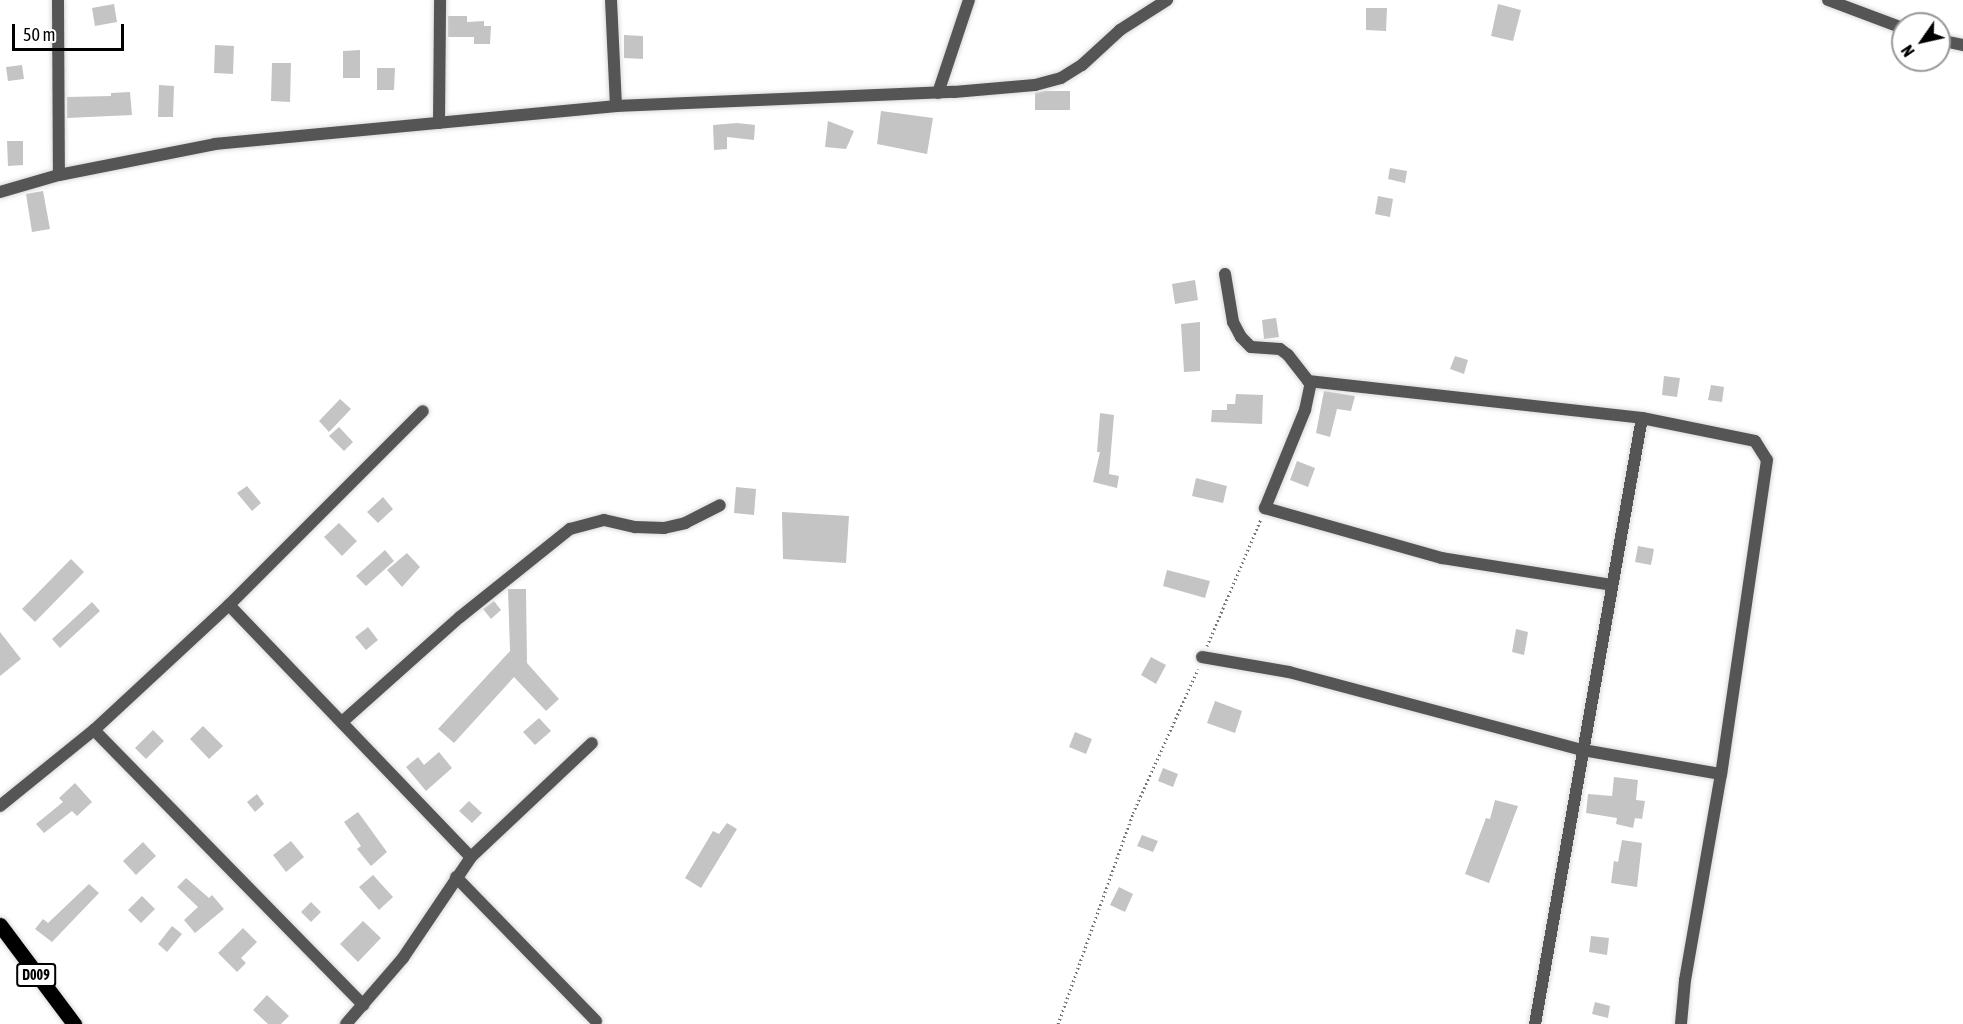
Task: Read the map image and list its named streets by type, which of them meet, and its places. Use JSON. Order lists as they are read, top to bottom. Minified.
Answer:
{"streets":{"main road":["D009"]},"scale_bar":"50 m","north":"bottom left"}
